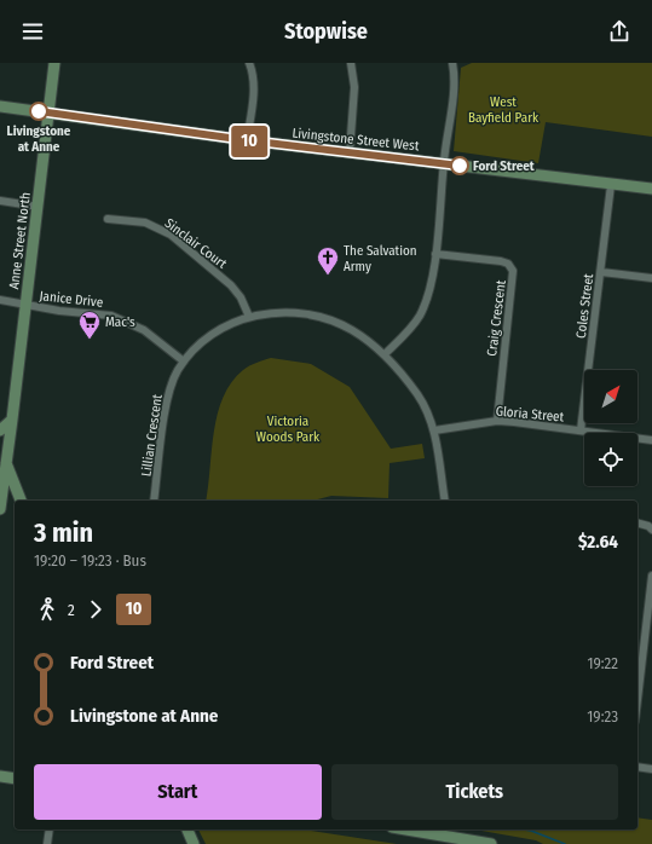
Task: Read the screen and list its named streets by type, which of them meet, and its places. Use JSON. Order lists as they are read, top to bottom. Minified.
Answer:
{"streets":{"street":["Livingstone Street West","Anne Street North","Sinclair Court","Janice Drive","Coles Street","Craig Crescent","Gloria Street","Lillian Crescent"]},"crossings":[["Livingstone Street West","Anne Street North"],["Livingstone Street West","Coles Street"],["Anne Street North","Janice Drive"],["Sinclair Court","Lillian Crescent"],["Janice Drive","Lillian Crescent"],["Coles Street","Gloria Street"],["Craig Crescent","Gloria Street"],["Gloria Street","Lillian Crescent"]],"parks":["West Bayfield Park","Victoria Woods Park"],"places":{"other":["Livingstone at Anne","Ford Street"],"church":["The Salvation Army"],"supermarket":["Mac's"]},"lines":["bus line 10"],"north":"top right","page":{"header":"Stopwise","on_map":"10","heading":["3 min","19:20 – 19:23 · Bus","$2.64"],"legs":["2","10"],"list":[{"name":"Ford Street","value":"19:22"},{"name":"Livingstone at Anne","value":"19:23"}],"buttons":["Start","Tickets"]}}
